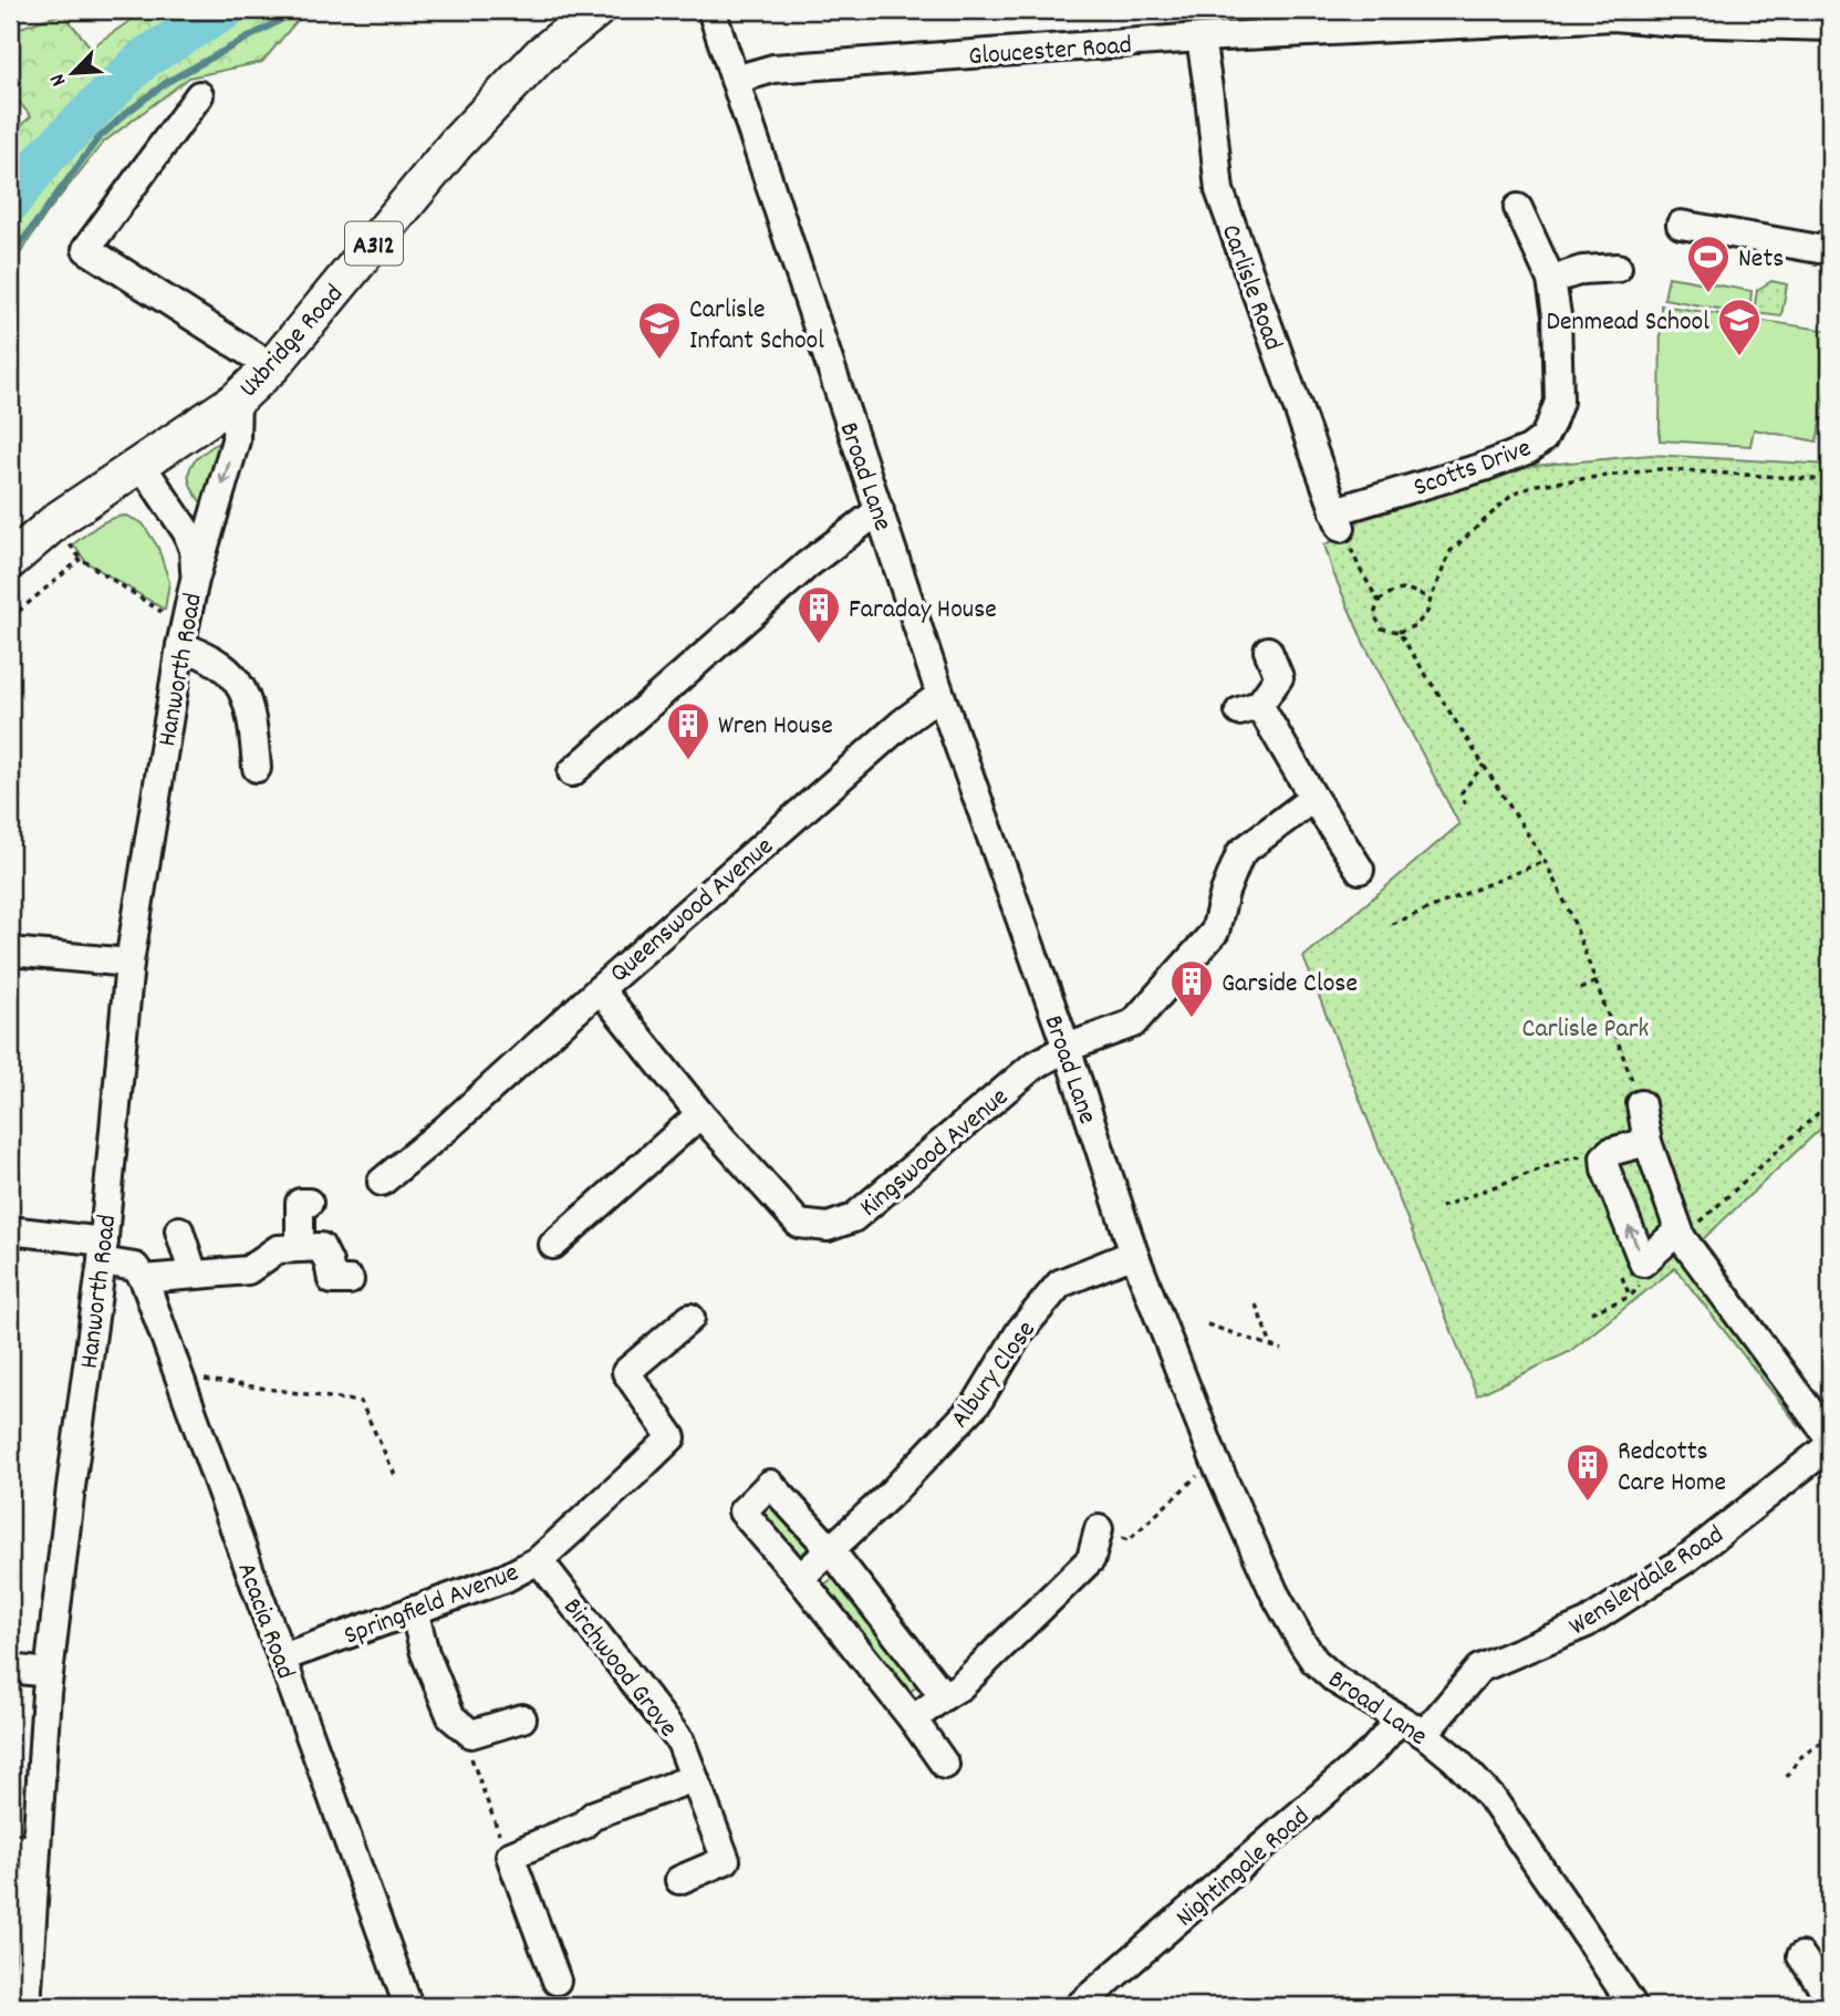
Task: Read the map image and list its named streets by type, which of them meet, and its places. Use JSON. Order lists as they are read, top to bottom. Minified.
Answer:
{"streets":{"main road":["A312","Uxbridge Road"],"street":["Gloucester Road","Carlisle Road","Scotts Drive","Broad Lane","Hanworth Road","Queenswood Avenue","Kingswood Avenue","Albury Close","Wensleydale Road","Springfield Avenue","Acacia Road","Birchwood Grove","Nightingale Road"]},"crossings":[["Gloucester Road","Carlisle Road"],["Gloucester Road","Broad Lane"],["Carlisle Road","Scotts Drive"],["Uxbridge Road","Hanworth Road"],["Broad Lane","Queenswood Avenue"],["Broad Lane","Kingswood Avenue"],["Broad Lane","Albury Close"],["Broad Lane","Wensleydale Road"],["Broad Lane","Nightingale Road"],["Queenswood Avenue","Kingswood Avenue"],["Springfield Avenue","Acacia Road"],["Springfield Avenue","Birchwood Grove"]],"parks":["Carlisle Park"],"places":{"sports":["Nets"],"school or university":["Denmead School","Carlisle Infant School"],"building":["Faraday House","Wren House","Garside Close","Redcotts Care Home"]},"north":"bottom left"}
